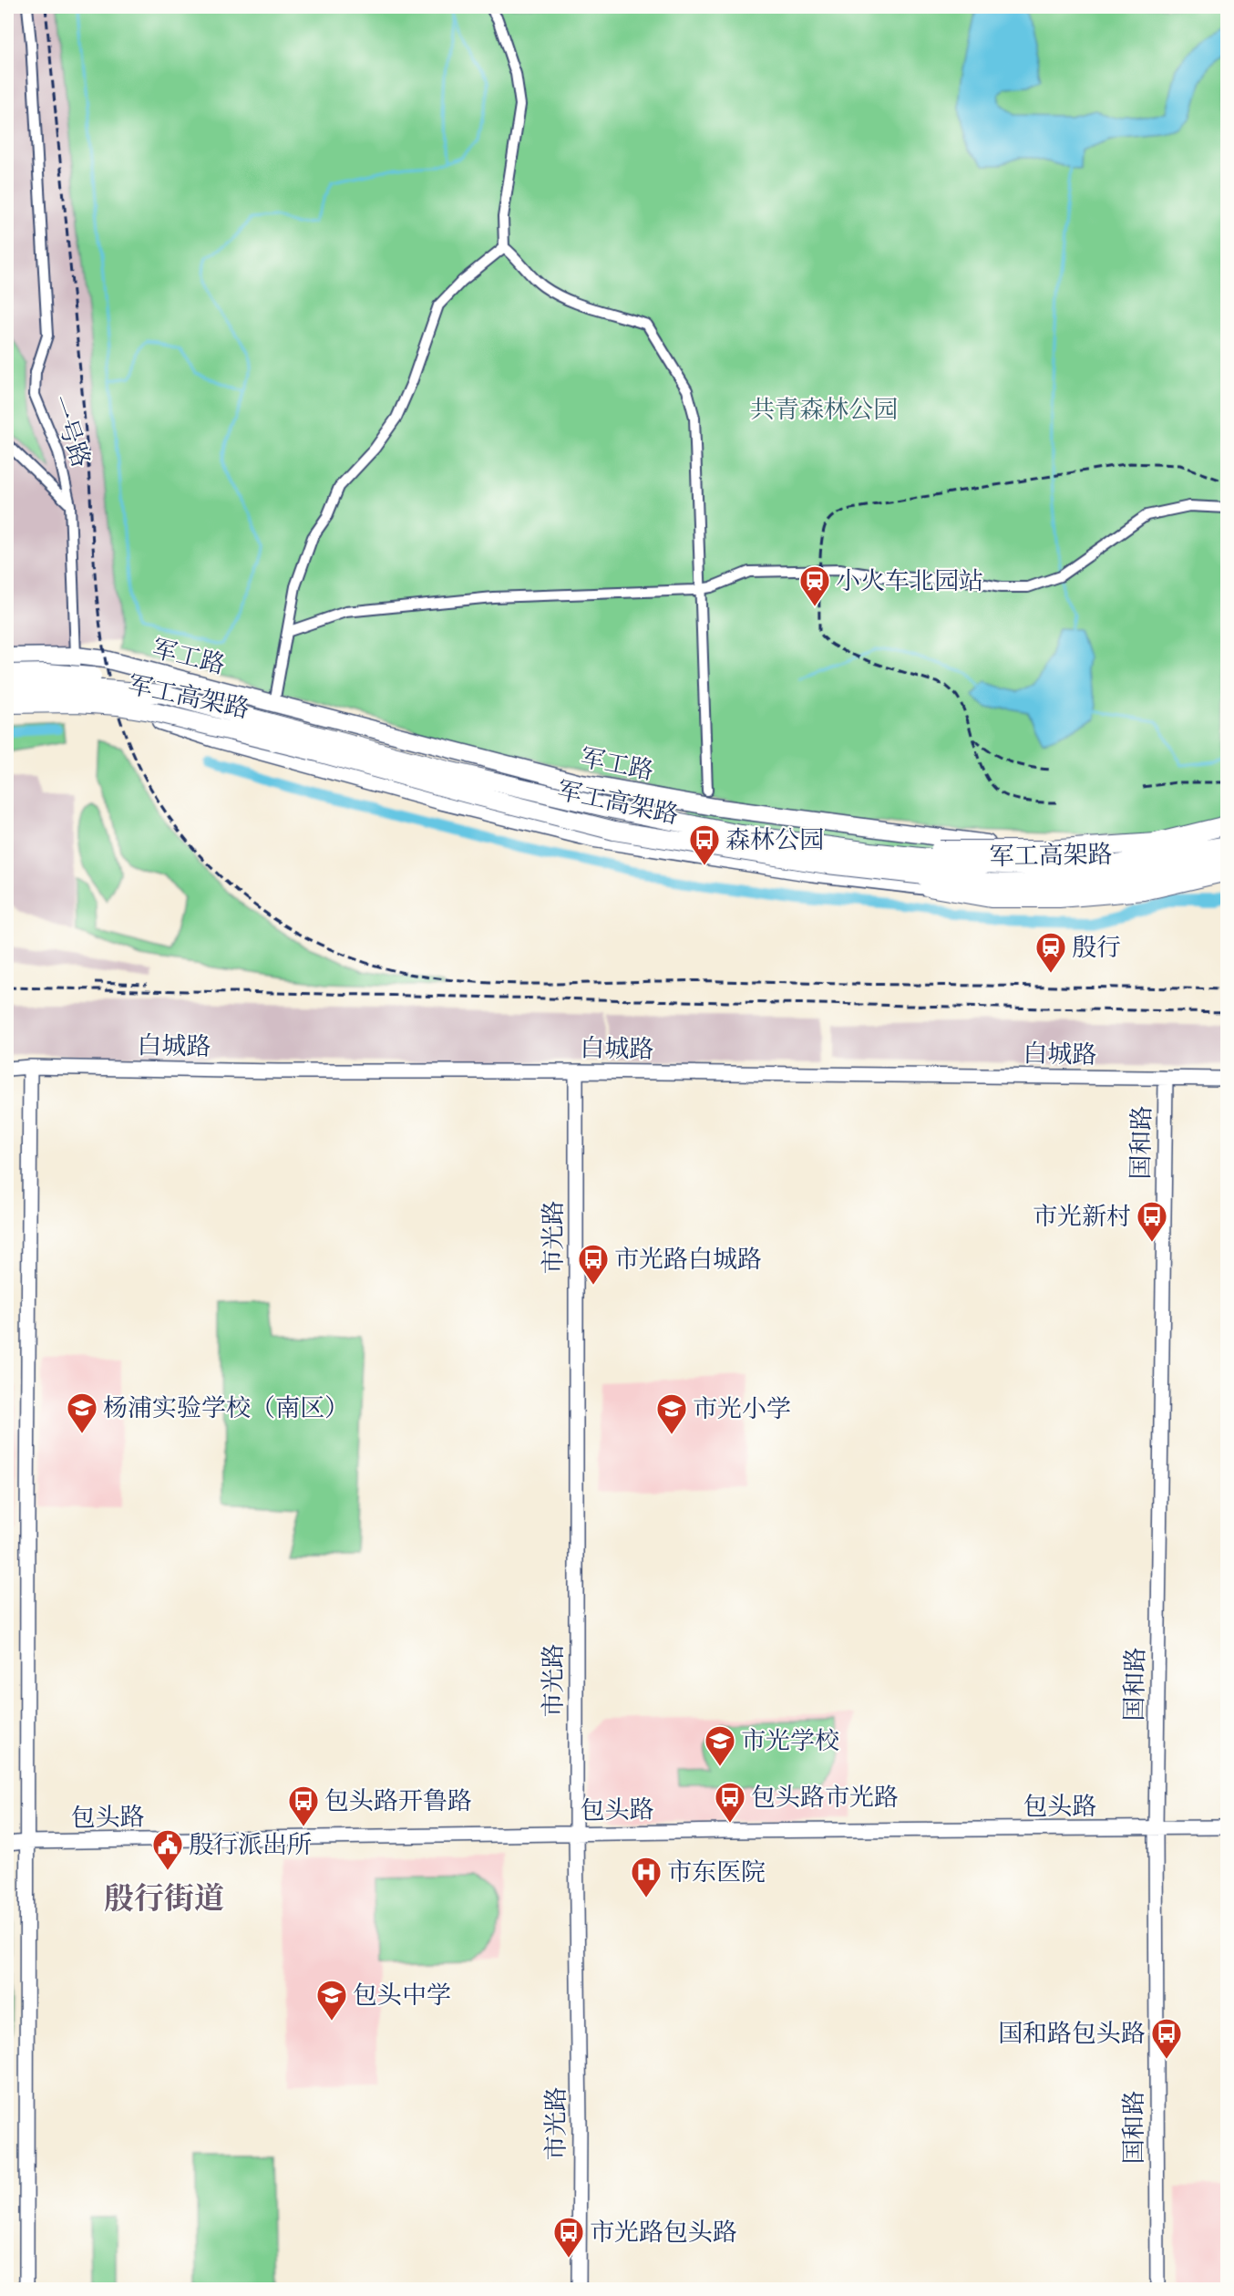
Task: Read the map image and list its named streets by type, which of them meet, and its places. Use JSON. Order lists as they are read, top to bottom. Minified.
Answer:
{"streets":{"highway":["军工高架路"],"main road":["军工路"],"street":["一号路","白城路","国和路","市光路","包头路"]},"crossings":[["一号路","军工路"],["白城路","国和路"],["白城路","市光路"],["国和路","包头路"],["市光路","包头路"]],"districts":["殷行街道"],"parks":["共青森林公园"],"places":{"station":["小火车北园站","殷行"],"bus stop":["森林公园","市光新村","市光路白城路","包头路市光路","包头路开鲁路","国和路包头路","市光路包头路"],"school or university":["杨浦实验学校（南区）","市光小学","市光学校","包头中学"],"public building":["殷行派出所"],"hospital":["市东医院"]}}
